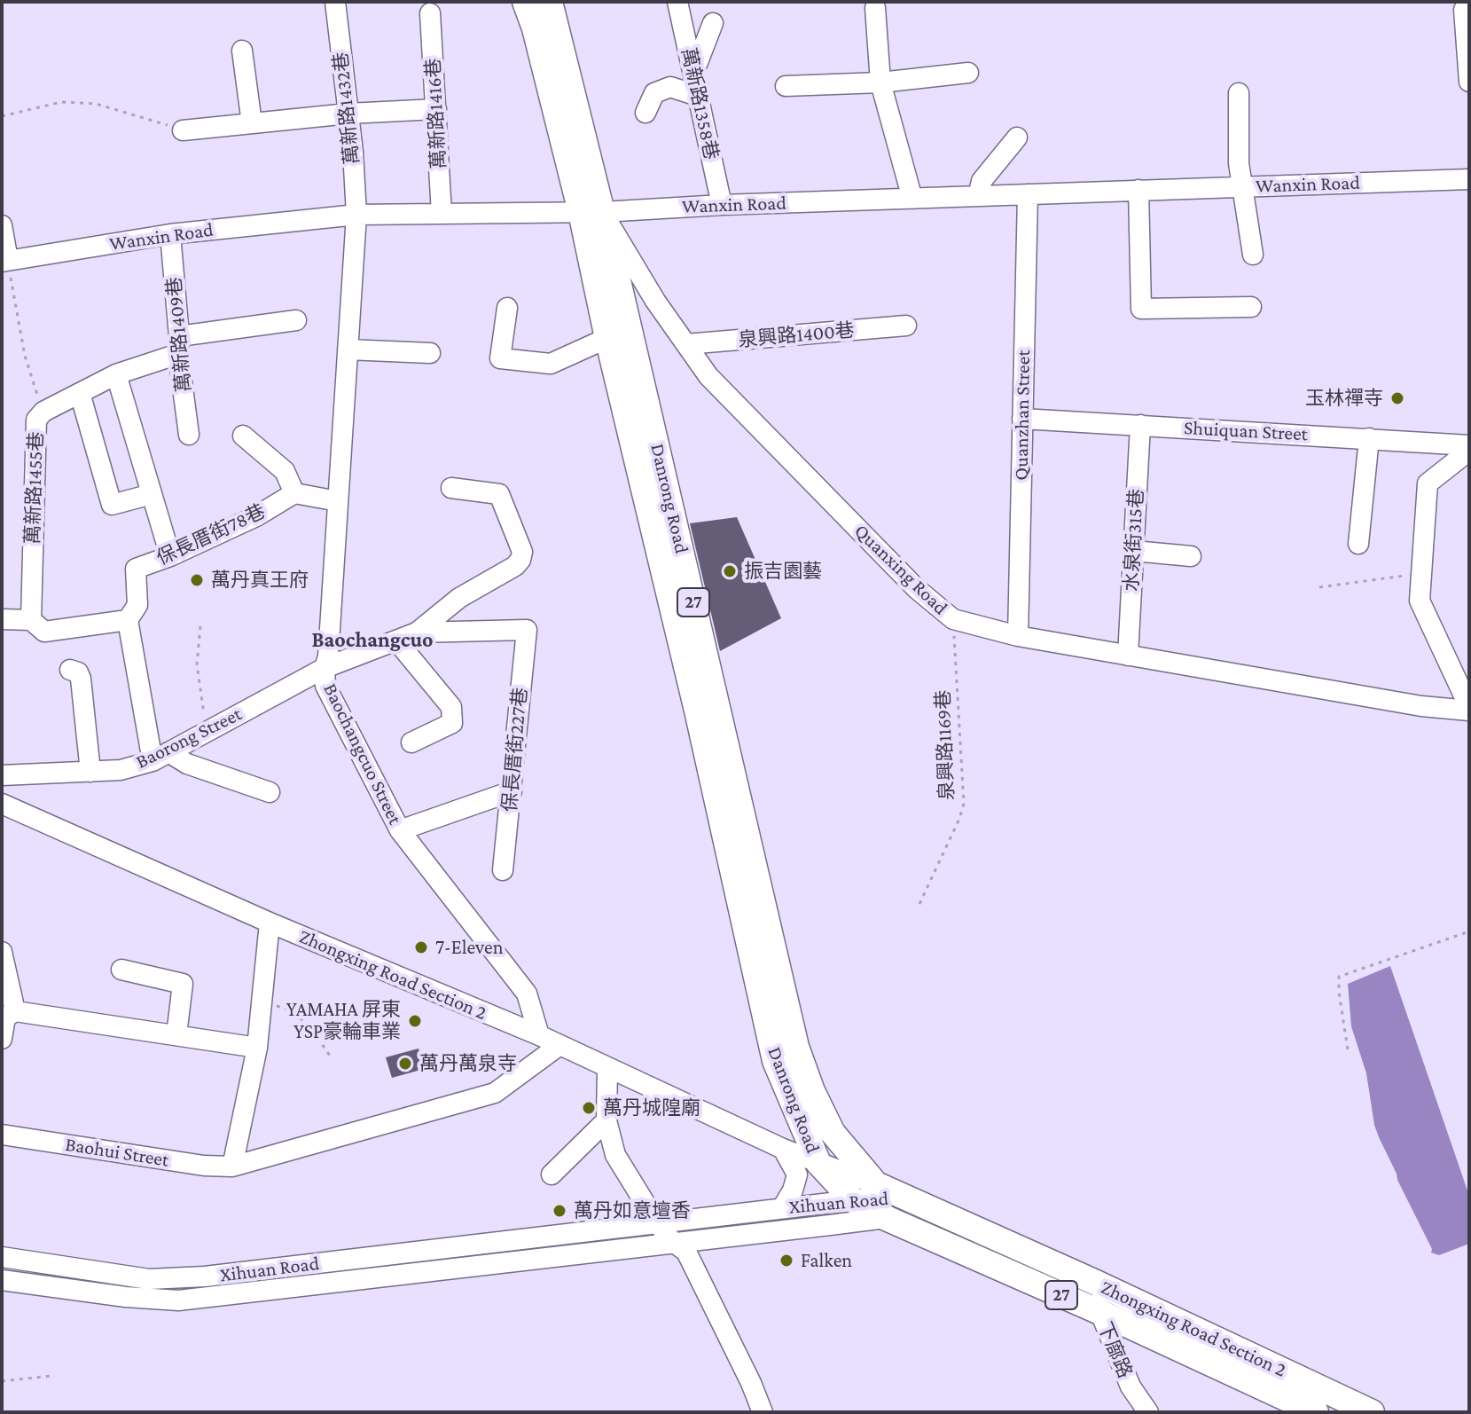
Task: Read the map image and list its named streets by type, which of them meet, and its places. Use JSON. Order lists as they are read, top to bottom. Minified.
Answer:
{"streets":{"main road":["Danrong Road","27","Zhongxing Road Section 2"],"street":["萬新路1358巷","萬新路1432巷","萬新路1416巷","Wanxin Road","萬新路1409巷","泉興路1400巷","Quanzhan Street","Shuiquan Street","萬新路1455巷","保長厝街78巷","水泉街315巷","Quanxing Road","Baorong Street","保長厝街227巷","Baochangcuo Street","Baohui Street","Xihuan Road","下廍路"],"path":["泉興路1169巷"]},"crossings":[["萬新路1358巷","Wanxin Road"],["萬新路1432巷","Wanxin Road"],["萬新路1432巷","Baochangcuo Street"],["萬新路1416巷","Wanxin Road"],["Wanxin Road","萬新路1409巷"],["Wanxin Road","Quanzhan Street"],["Wanxin Road","萬新路1455巷"],["Wanxin Road","Danrong Road"],["Wanxin Road","Quanxing Road"],["Wanxin Road","Baochangcuo Street"],["泉興路1400巷","Quanxing Road"],["Quanzhan Street","Shuiquan Street"],["Quanzhan Street","Quanxing Road"],["Shuiquan Street","水泉街315巷"],["Danrong Road","Quanxing Road"],["Danrong Road","Zhongxing Road Section 2"],["Danrong Road","Xihuan Road"],["水泉街315巷","Quanxing Road"],["Quanxing Road","泉興路1169巷"],["Baorong Street","保長厝街227巷"],["Baorong Street","Baochangcuo Street"],["Baochangcuo Street","Zhongxing Road Section 2"],["Zhongxing Road Section 2","Baohui Street"],["Zhongxing Road Section 2","Xihuan Road"],["Zhongxing Road Section 2","下廍路"]],"districts":["Baochangcuo"],"places":["玉林禪寺","振吉園藝","萬丹真王府","7-Eleven","YAMAHA 屏東 YSP豪輪車業","萬丹萬泉寺","萬丹城隍廟","萬丹如意壇香","Falken"]}
